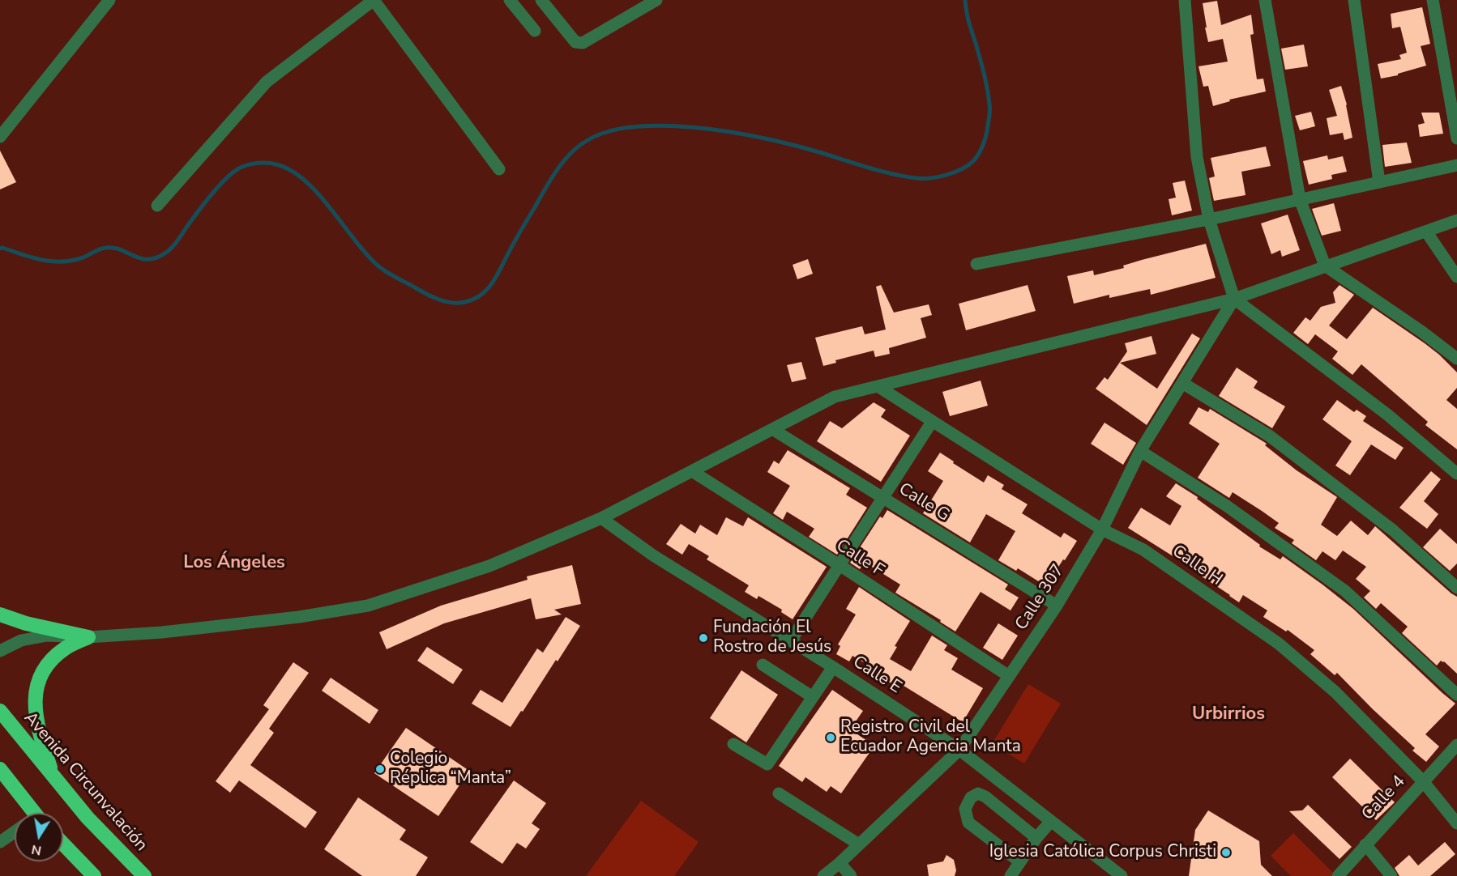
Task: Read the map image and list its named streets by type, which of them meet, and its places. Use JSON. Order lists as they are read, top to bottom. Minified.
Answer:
{"streets":{"highway":["Avenida Circunvalación"],"street":["Calle G","Calle F","Calle H","Calle 307","Calle E","Calle 4"]},"crossings":[["Calle G","Calle 307"],["Calle F","Calle 307"],["Calle H","Calle 307"],["Calle H","Calle 4"],["Calle 307","Calle E"]],"districts":["Los Ángeles","Urbirrios"],"places":["Fundación El Rostro de Jesús","Registro Civil del Ecuador Agencia Manta","Colegio Réplica “Manta”","Iglesia Católica Corpus Christi"],"north":"bottom"}
